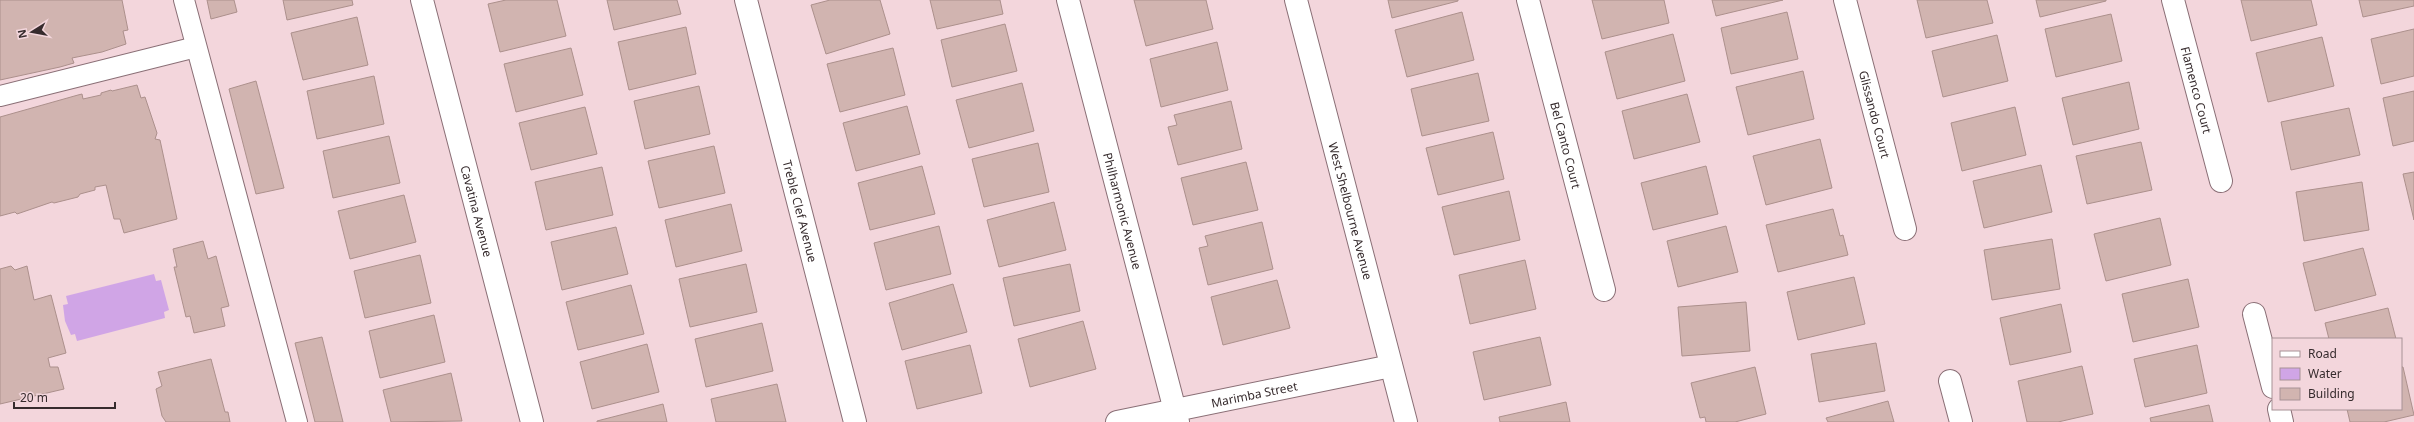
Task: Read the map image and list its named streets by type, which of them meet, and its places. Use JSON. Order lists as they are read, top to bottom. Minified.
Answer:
{"streets":{"street":["Flamenco Court","Glissando Court","Bel Canto Court","Cavatina Avenue","Treble Clef Avenue","Philharmonic Avenue","West Shelbourne Avenue","Marimba Street"]},"crossings":[["Philharmonic Avenue","Marimba Street"],["West Shelbourne Avenue","Marimba Street"]],"legend":["Road","Water","Building"],"scale_bar":"20 m","north":"left"}
